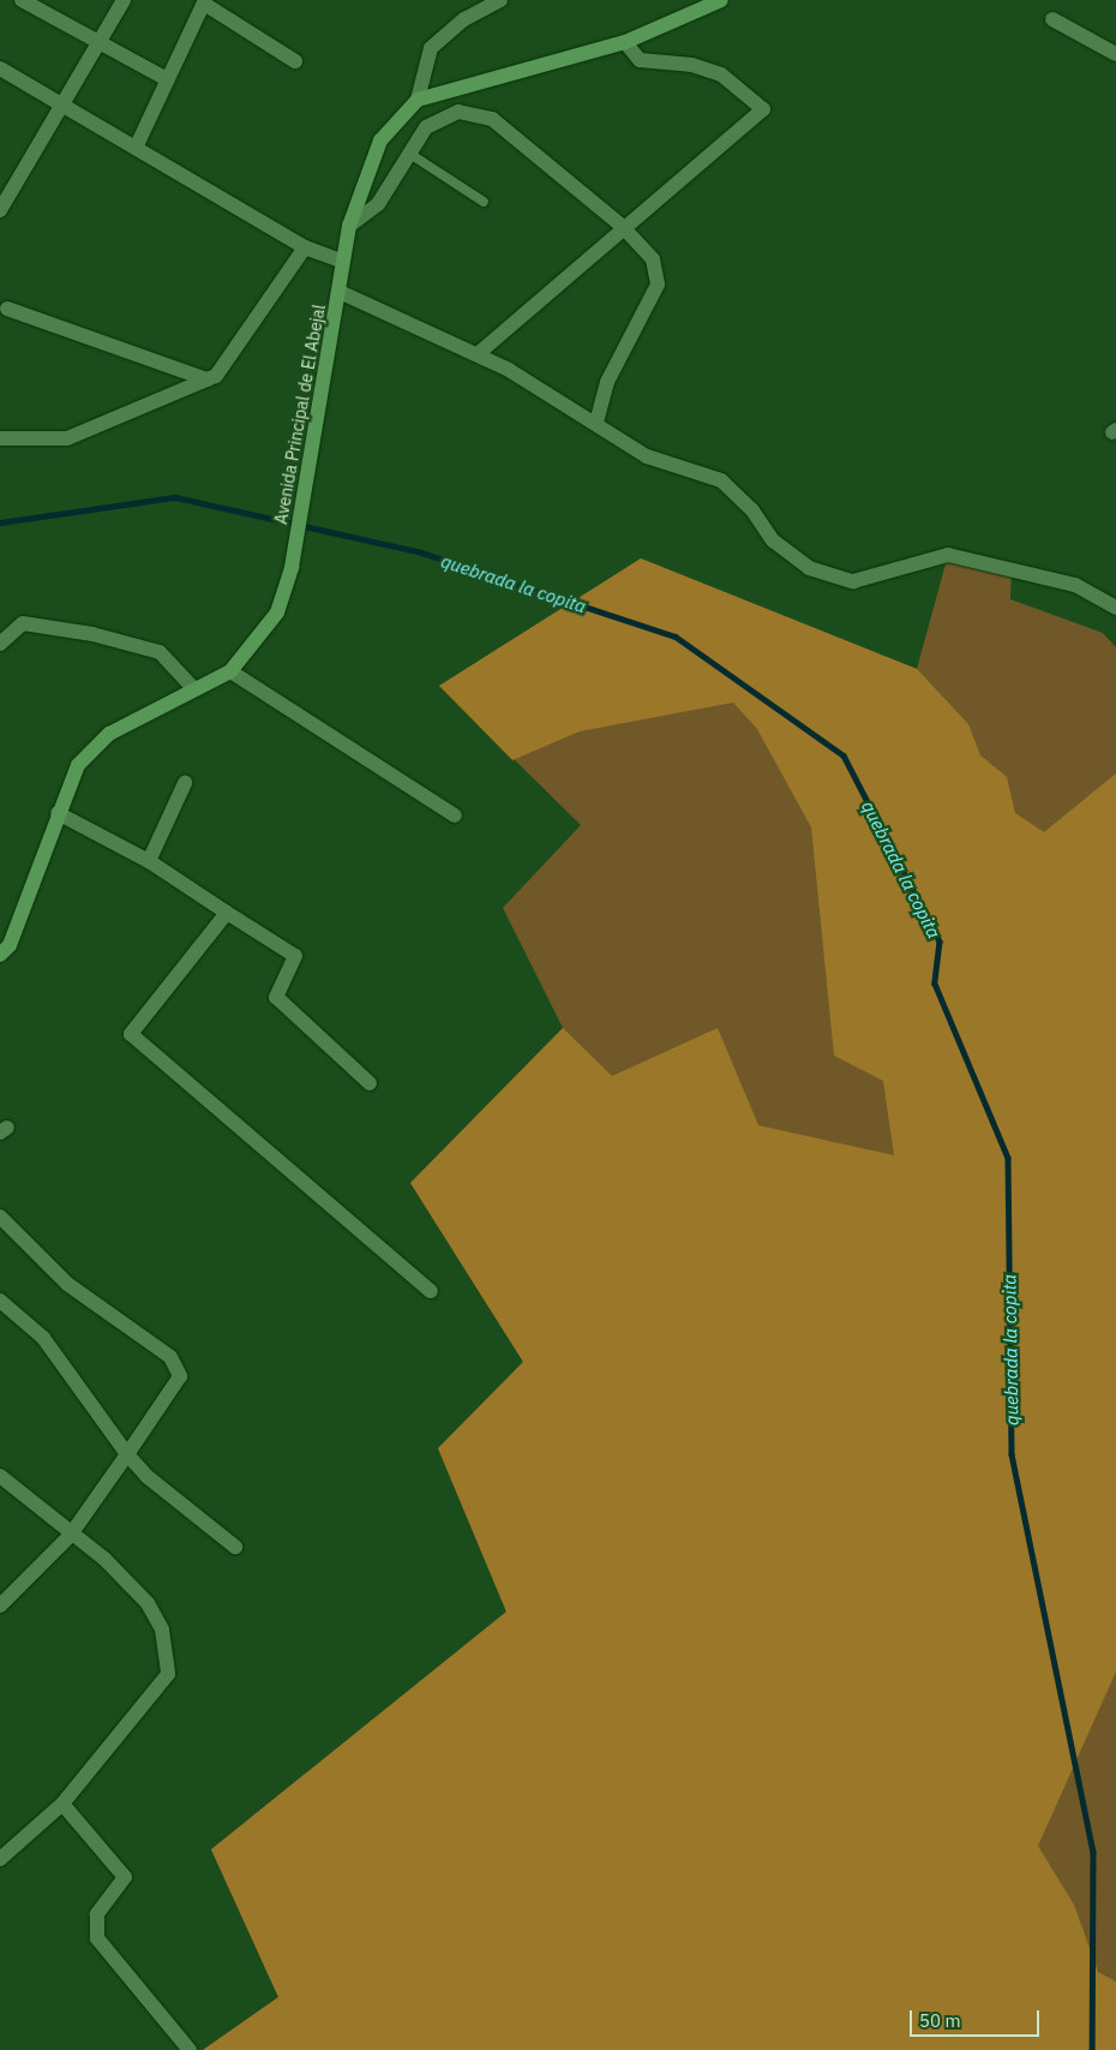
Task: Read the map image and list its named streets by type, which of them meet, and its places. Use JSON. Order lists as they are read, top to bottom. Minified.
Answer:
{"streets":{"main road":["Avenida Principal de El Abejal"]},"water":["quebrada la copita"],"scale_bar":"50 m"}
